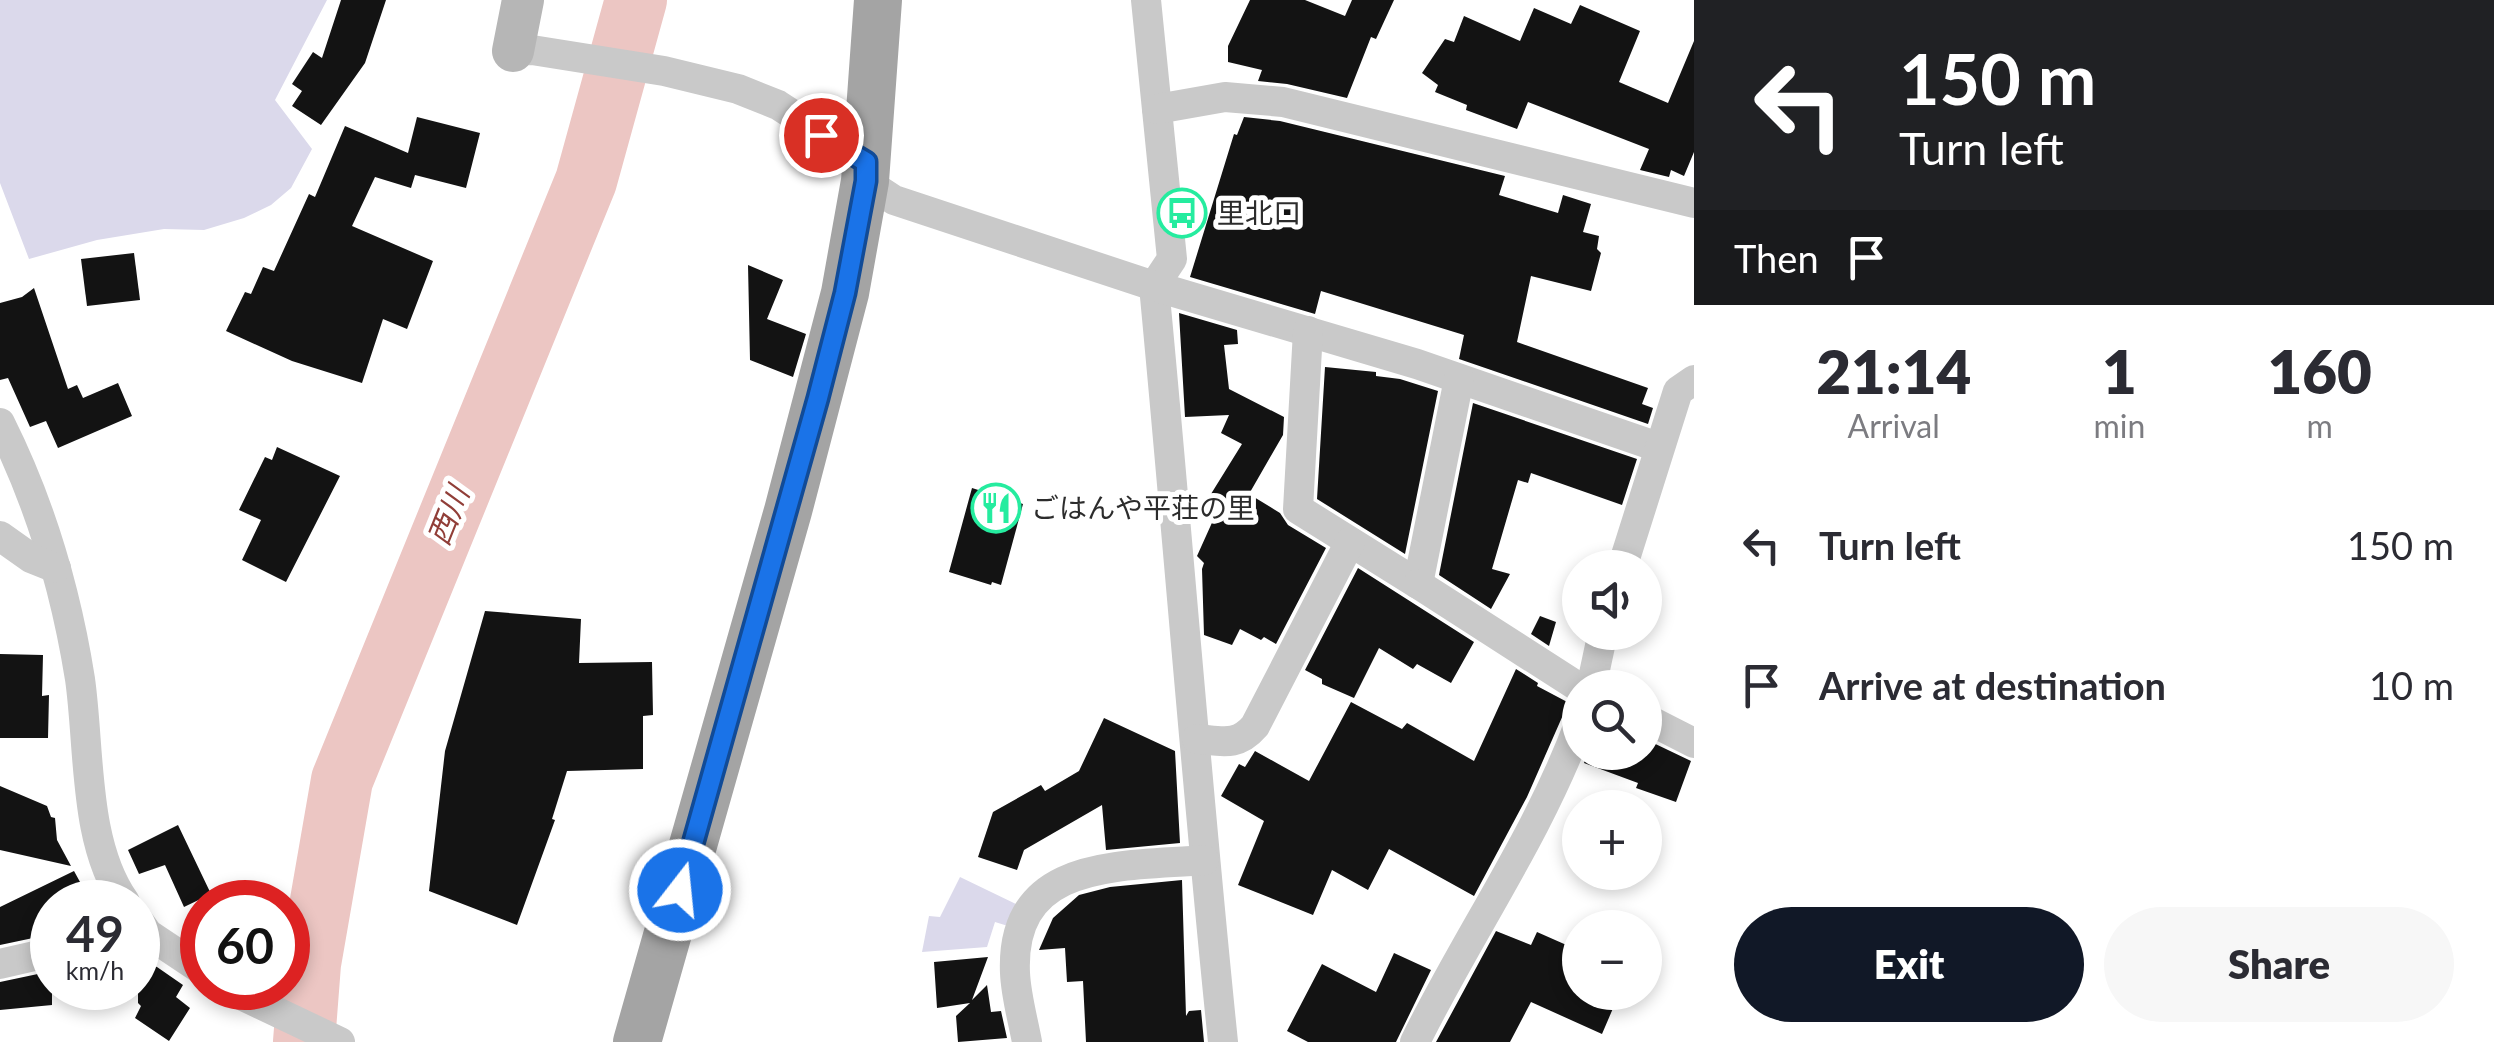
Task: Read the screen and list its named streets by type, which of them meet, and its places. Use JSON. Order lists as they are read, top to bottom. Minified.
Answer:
{"water":["西川"],"places":{"bus stop":["里北口"],"restaurant":["ごはんや平荘の里"]},"page":{"turn":["150 m","Turn left"],"then":"Then","eta":["21:14","Arrival","1","min","160","m"],"list":[{"name":"Turn left","value":"150 m"},{"name":"Arrive at destination","value":"10 m"}],"map_buttons":["+","−"],"speed":"49 km/h","limit":"60","buttons":["Exit","Share"]}}
